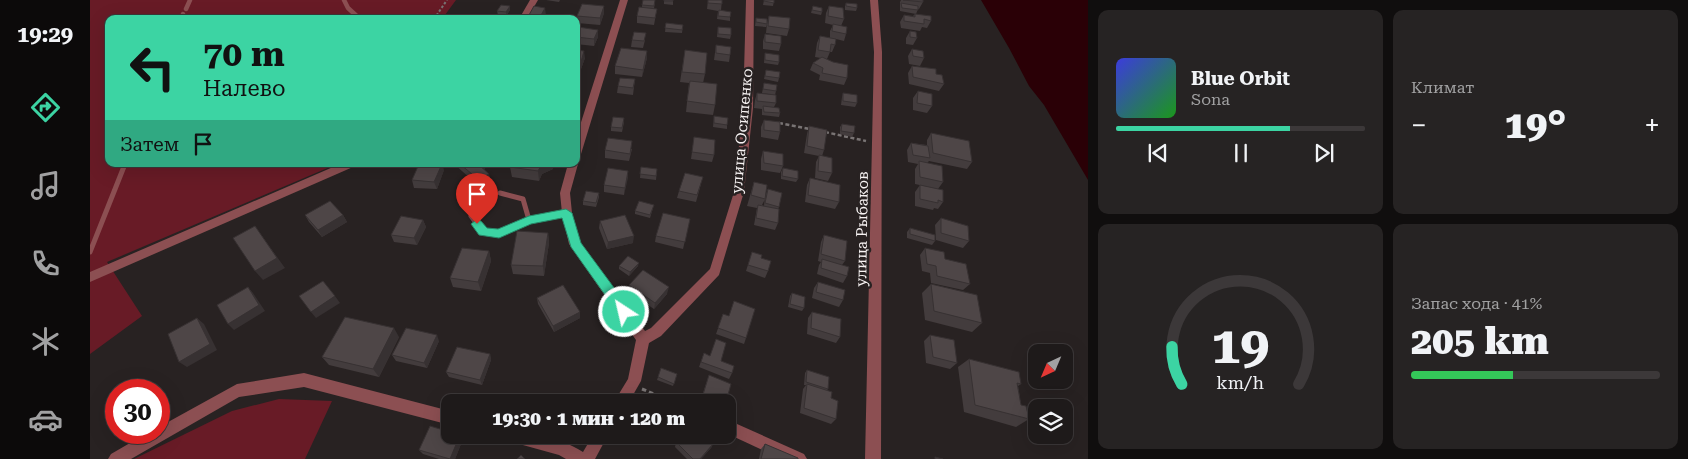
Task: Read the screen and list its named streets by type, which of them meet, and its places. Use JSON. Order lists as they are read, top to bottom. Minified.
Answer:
{"streets":{"street":["улица Осипенко","улица Рыбаков"]},"north":"bottom left","page":{"tabs":"19:29","tile":["Климат",["Запас хода · 41%","205 km"]],"turn":["70 m","Налево"],"song":["Blue Orbit","Sona"],"heat":["−","19°","+"],"then":"Затем","limit":"30","trip":"19:30 · 1 мин · 120 m","gauge":["19","km/h"]}}
